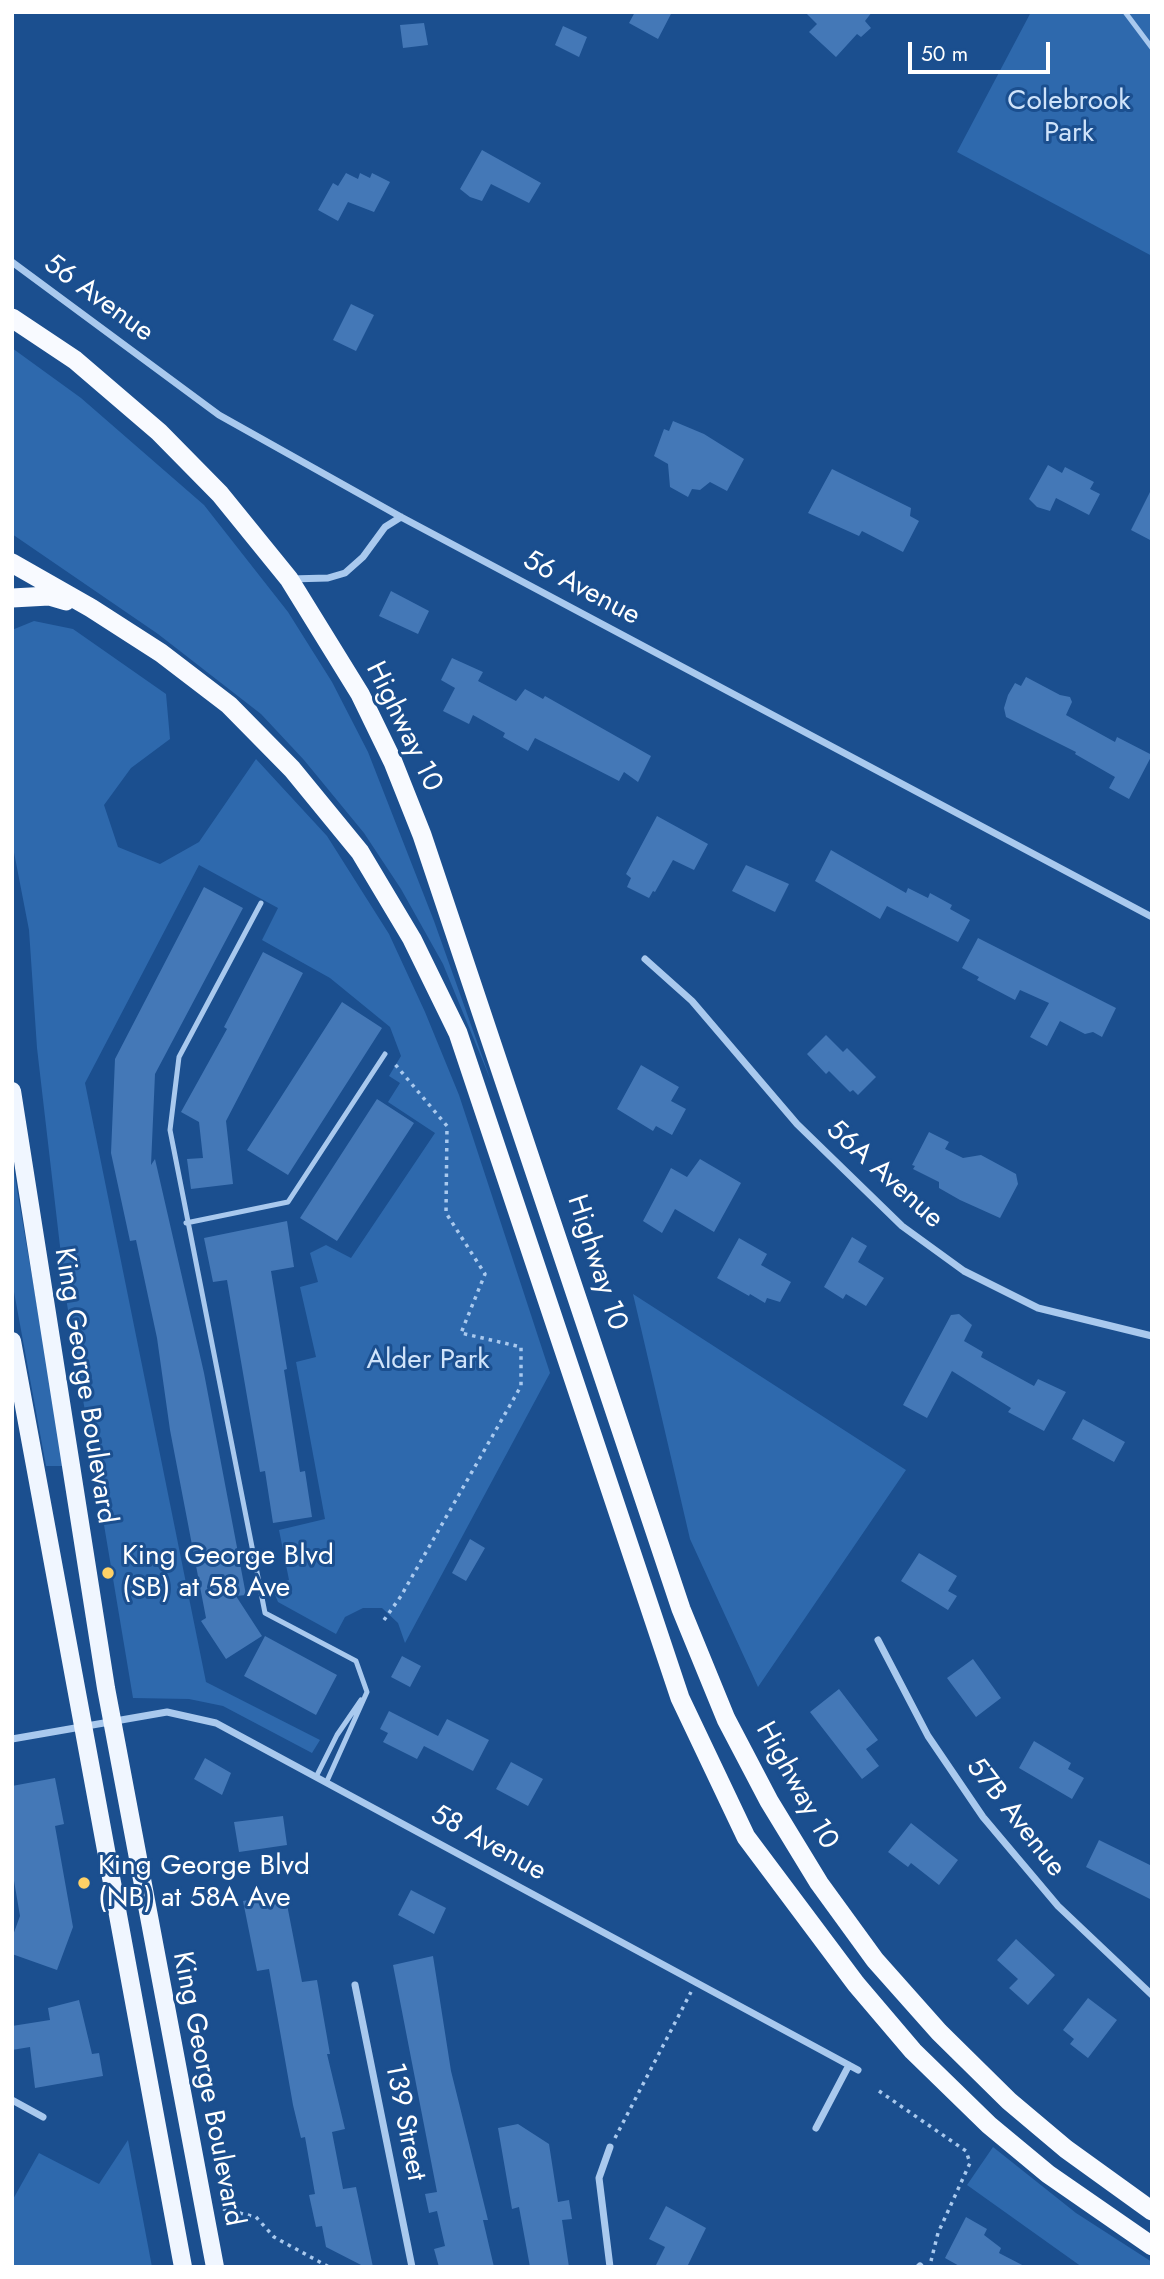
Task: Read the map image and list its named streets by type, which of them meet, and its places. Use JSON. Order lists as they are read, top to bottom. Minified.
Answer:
{"streets":{"highway":["Highway 10"],"main road":["King George Boulevard"],"street":["56 Avenue","56A Avenue","57B Avenue","58 Avenue","139 Street"]},"crossings":[["King George Boulevard","58 Avenue"]],"parks":["Colebrook Park","Alder Park"],"places":["King George Blvd (SB) at 58 Ave","King George Blvd (NB) at 58A Ave"],"scale_bar":"50 m"}
